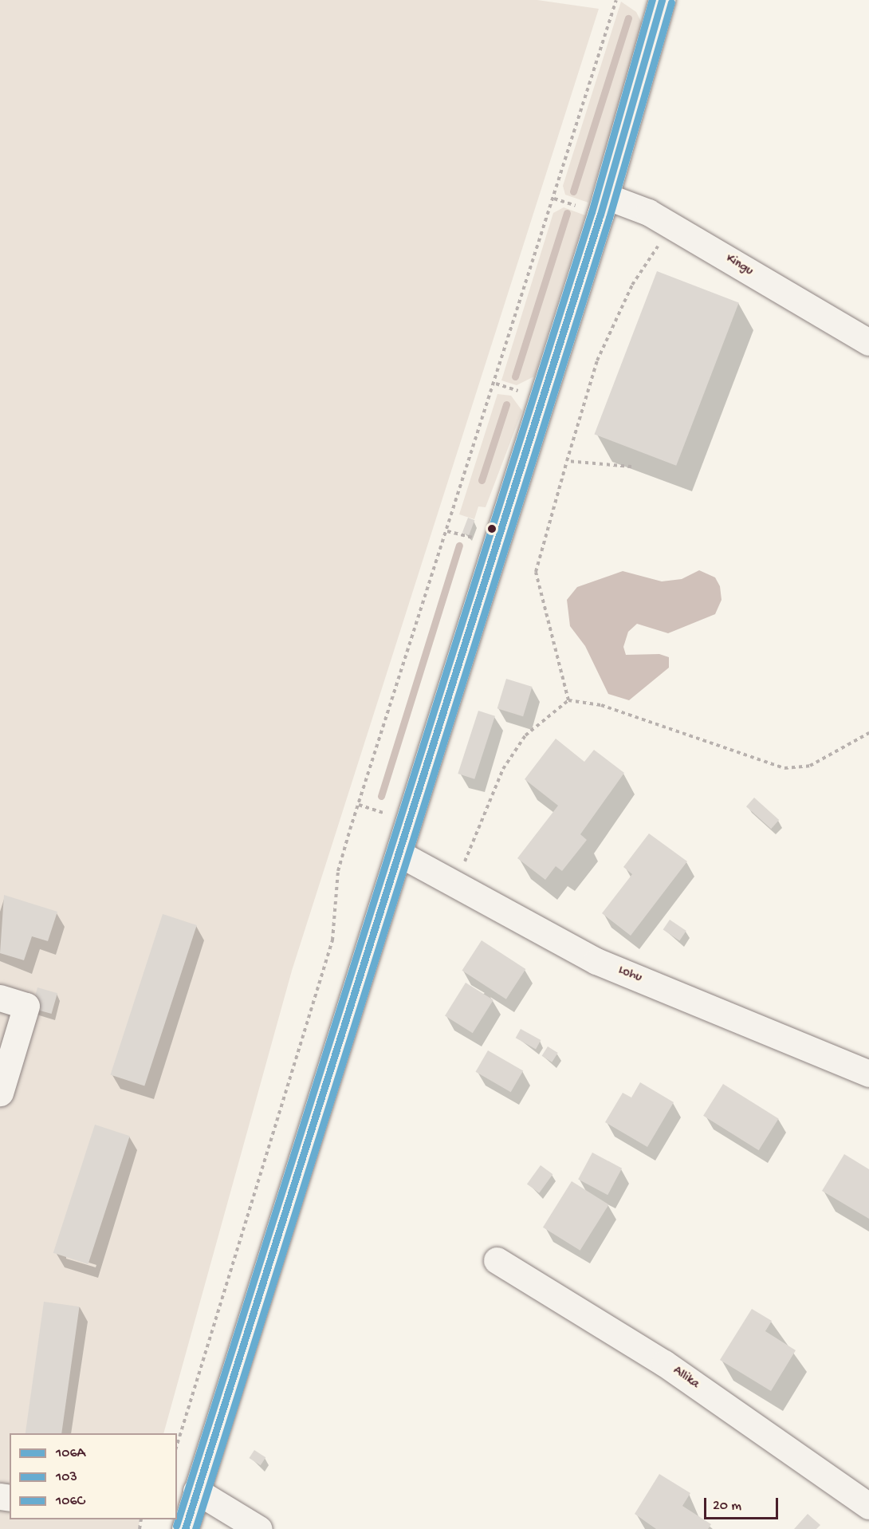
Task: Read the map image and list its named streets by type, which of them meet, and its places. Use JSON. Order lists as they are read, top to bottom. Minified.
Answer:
{"streets":{"street":["Kingu","Lohu","Allika"]},"lines":["transit line 106A","transit line 106C","transit line 103"],"legend":["106A","103","106C"],"scale_bar":"20 m"}
